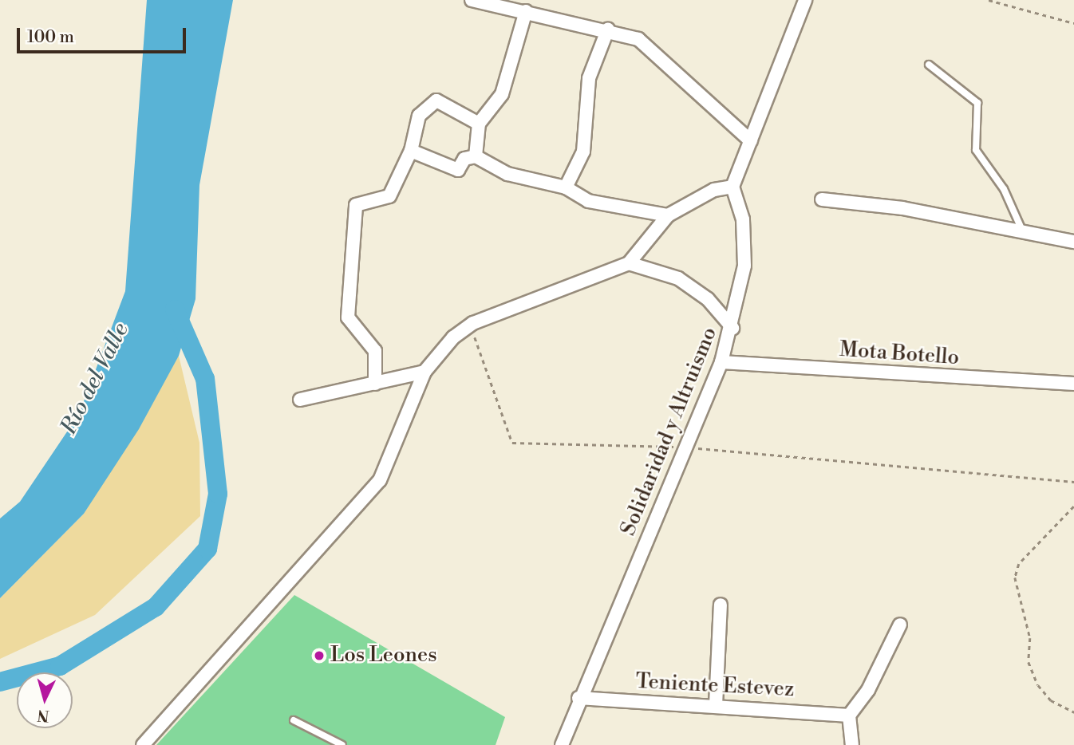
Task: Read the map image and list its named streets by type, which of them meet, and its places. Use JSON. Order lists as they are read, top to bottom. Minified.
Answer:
{"streets":{"street":["Mota Botello","Solidaridad y Altruismo","Teniente Estevez"]},"crossings":[["Mota Botello","Solidaridad y Altruismo"],["Solidaridad y Altruismo","Teniente Estevez"]],"water":["Río del Valle"],"places":["Los Leones"],"scale_bar":"100 m","north":"bottom"}
